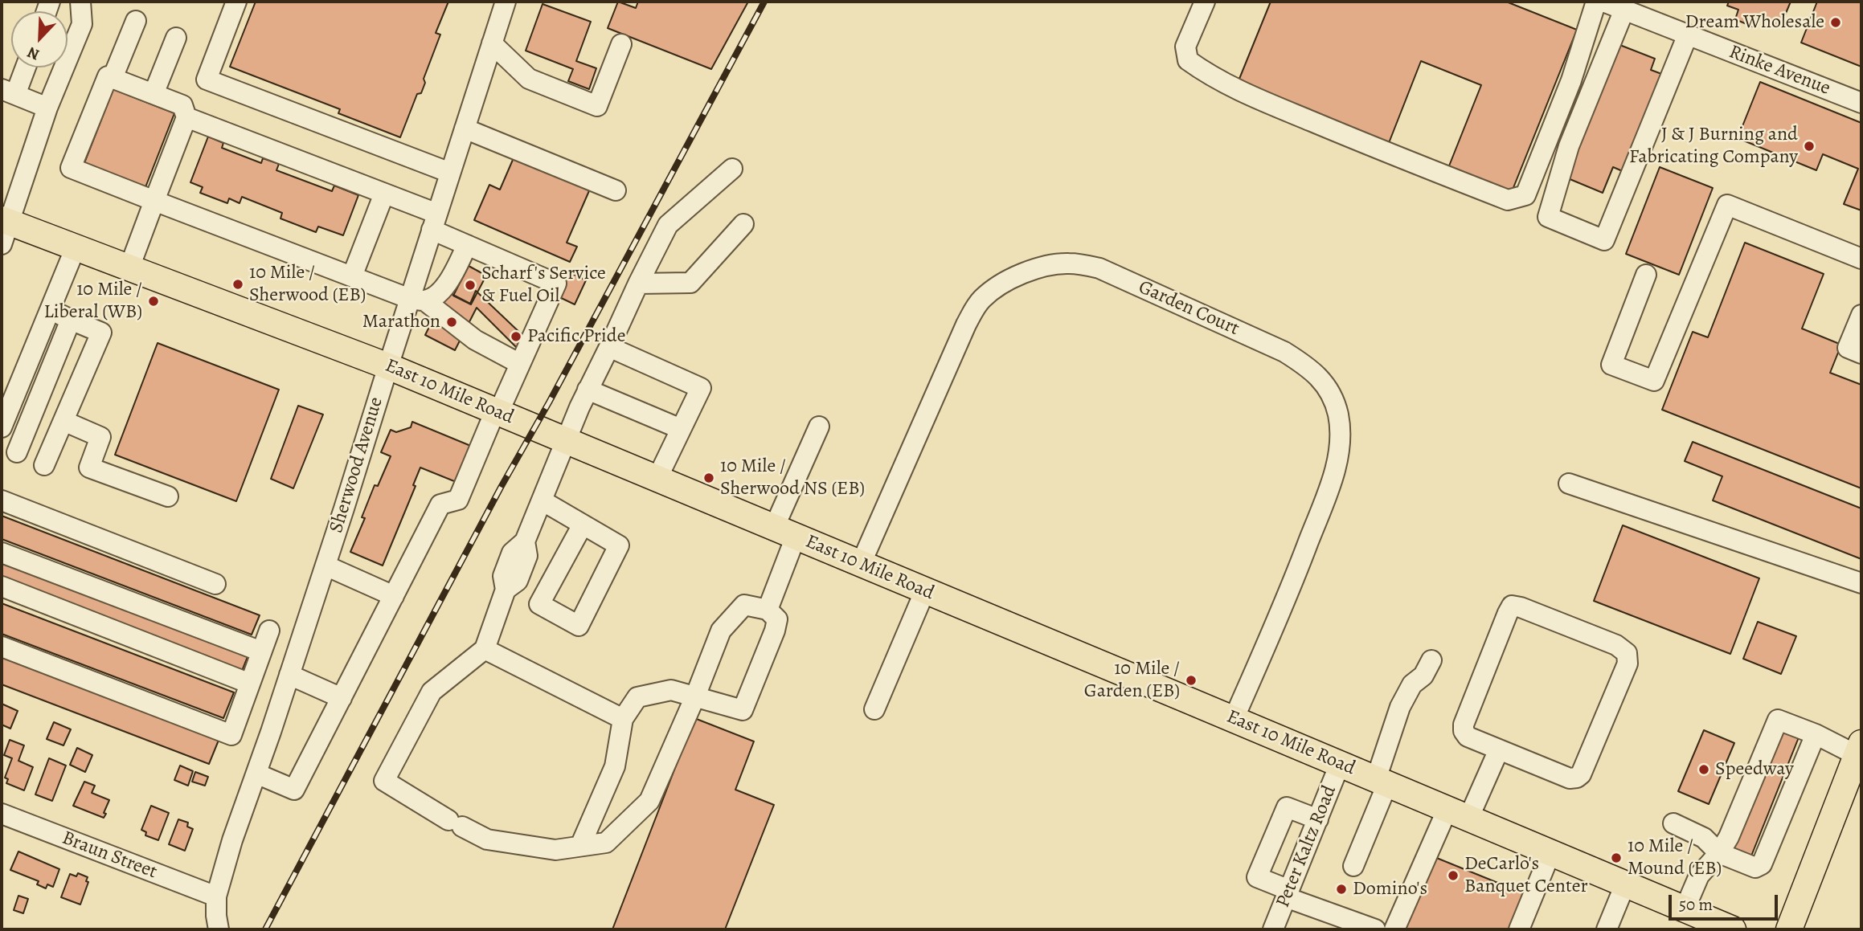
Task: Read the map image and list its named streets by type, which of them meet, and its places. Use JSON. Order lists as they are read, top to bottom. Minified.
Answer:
{"streets":{"main road":["East 10 Mile Road"],"street":["Rinke Avenue","Garden Court","Sherwood Avenue","Peter Kaltz Road","Braun Street"]},"crossings":[["Garden Court","East 10 Mile Road"],["East 10 Mile Road","Sherwood Avenue"],["East 10 Mile Road","Peter Kaltz Road"],["Sherwood Avenue","Braun Street"]],"places":["Dream Wholesale","J & J Burning and Fabricating Company","10 Mile / Sherwood (EB)","Scharf's Service & Fuel Oil","10 Mile / Liberal (WB)","Marathon","Pacific Pride","10 Mile / Sherwood NS (EB)","10 Mile / Garden (EB)","Speedway","10 Mile / Mound (EB)","DeCarlo's Banquet Center","Domino's"],"scale_bar":"50 m","north":"bottom left"}
